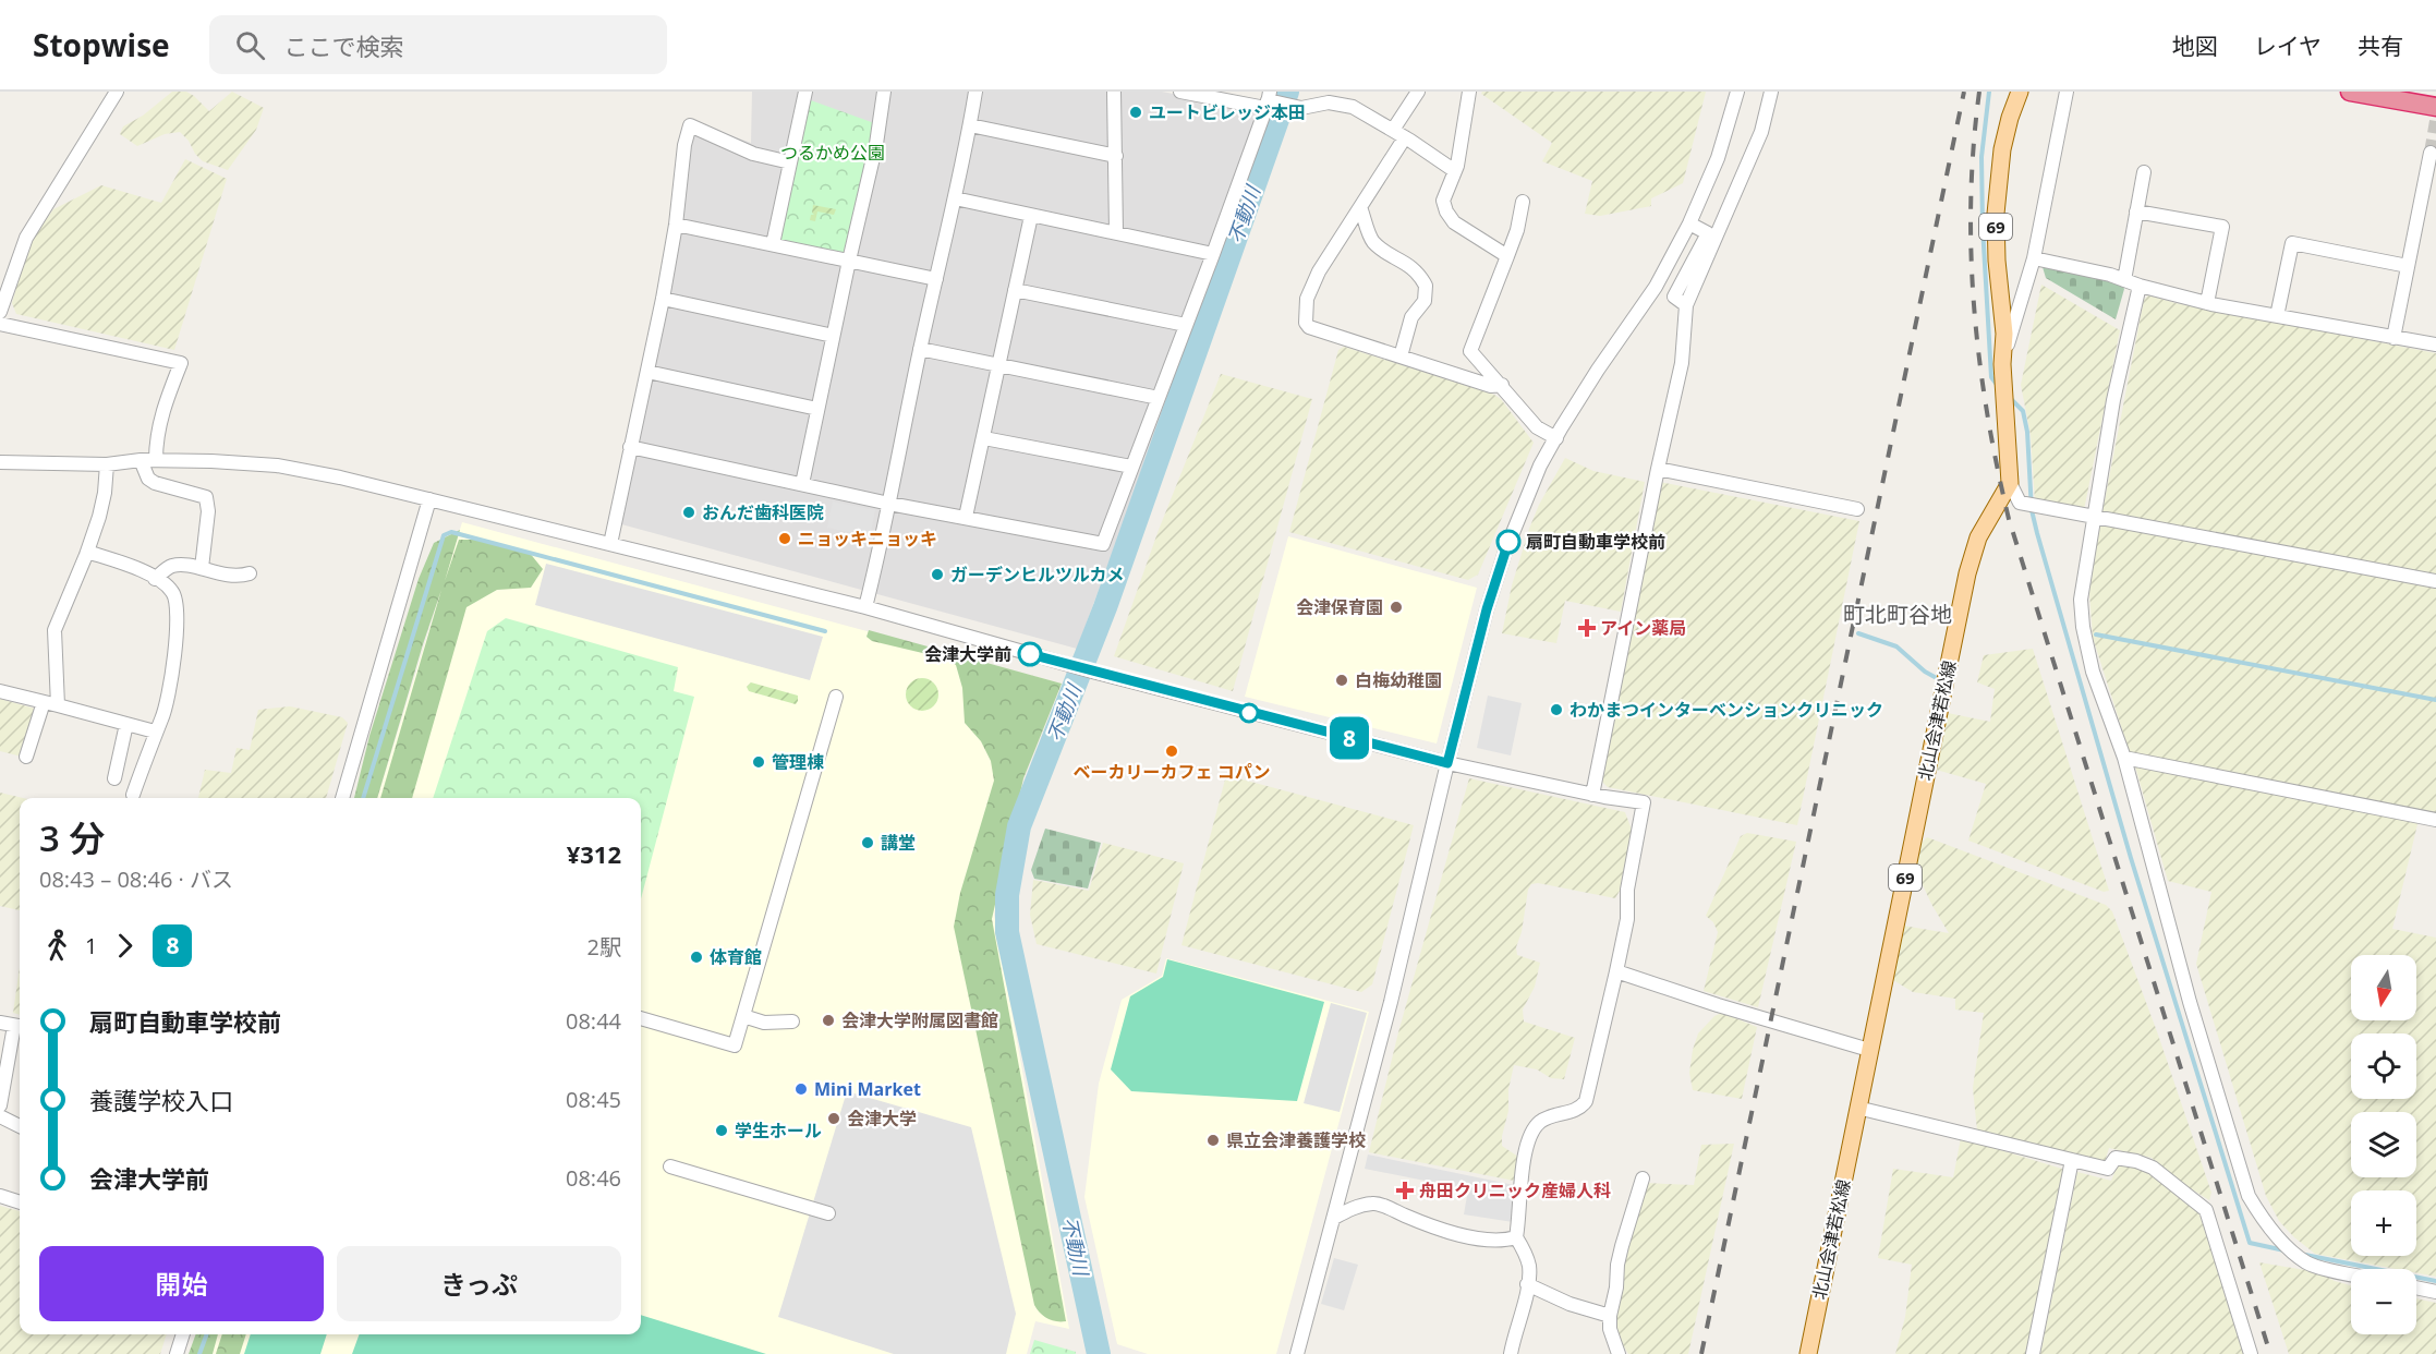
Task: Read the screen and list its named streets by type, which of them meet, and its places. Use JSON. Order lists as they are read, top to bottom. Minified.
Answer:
{"streets":{"main road":["69","北山会津若松線"]},"crossings":[["69","北山会津若松線"]],"districts":["町北町谷地"],"water":["不動川"],"parks":["つるかめ公園"],"places":{"other":["ユートビレッジ本田","おんだ歯科医院","ニョッキニョッキ","扇町自動車学校前","ガーデンヒルツルカメ","会津保育園","会津大学前","白梅幼稚園","わかまつインターベンションクリニック","ベーカリーカフェ コパン","管理棟","講堂","体育館","会津大学附属図書館","Mini Market","会津大学","学生ホール","県立会津養護学校"],"health":["アイン薬局","舟田クリニック産婦人科"]},"lines":["bus line 8"],"north":"bottom","page":{"header":"Stopwise","search":"ここで検索","nav":["地図","レイヤ","共有"],"on_map":"8","heading":["3 分","08:43 – 08:46 · バス","¥312"],"legs":["1","8","2駅"],"map_buttons":["+","−"],"list":[{"name":"扇町自動車学校前","value":"08:44"},{"name":"養護学校入口","value":"08:45"},{"name":"会津大学前","value":"08:46"}],"buttons":["開始","きっぷ"]}}
